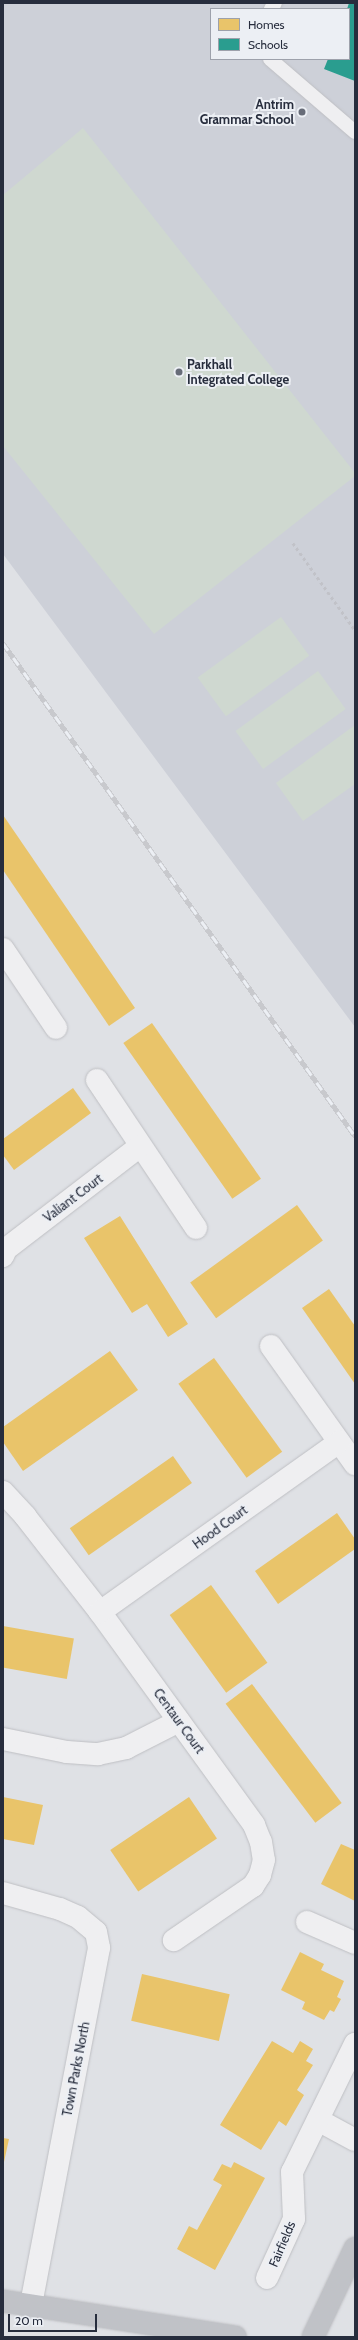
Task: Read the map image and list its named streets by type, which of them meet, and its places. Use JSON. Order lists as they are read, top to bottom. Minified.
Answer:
{"streets":{"street":["Valiant Court","Hood Court","Centaur Court","Town Parks North","Fairfields"]},"crossings":[["Hood Court","Centaur Court"]],"places":["Antrim Grammar School","Parkhall Integrated College"],"legend":["Homes","Schools"],"scale_bar":"20 m"}
